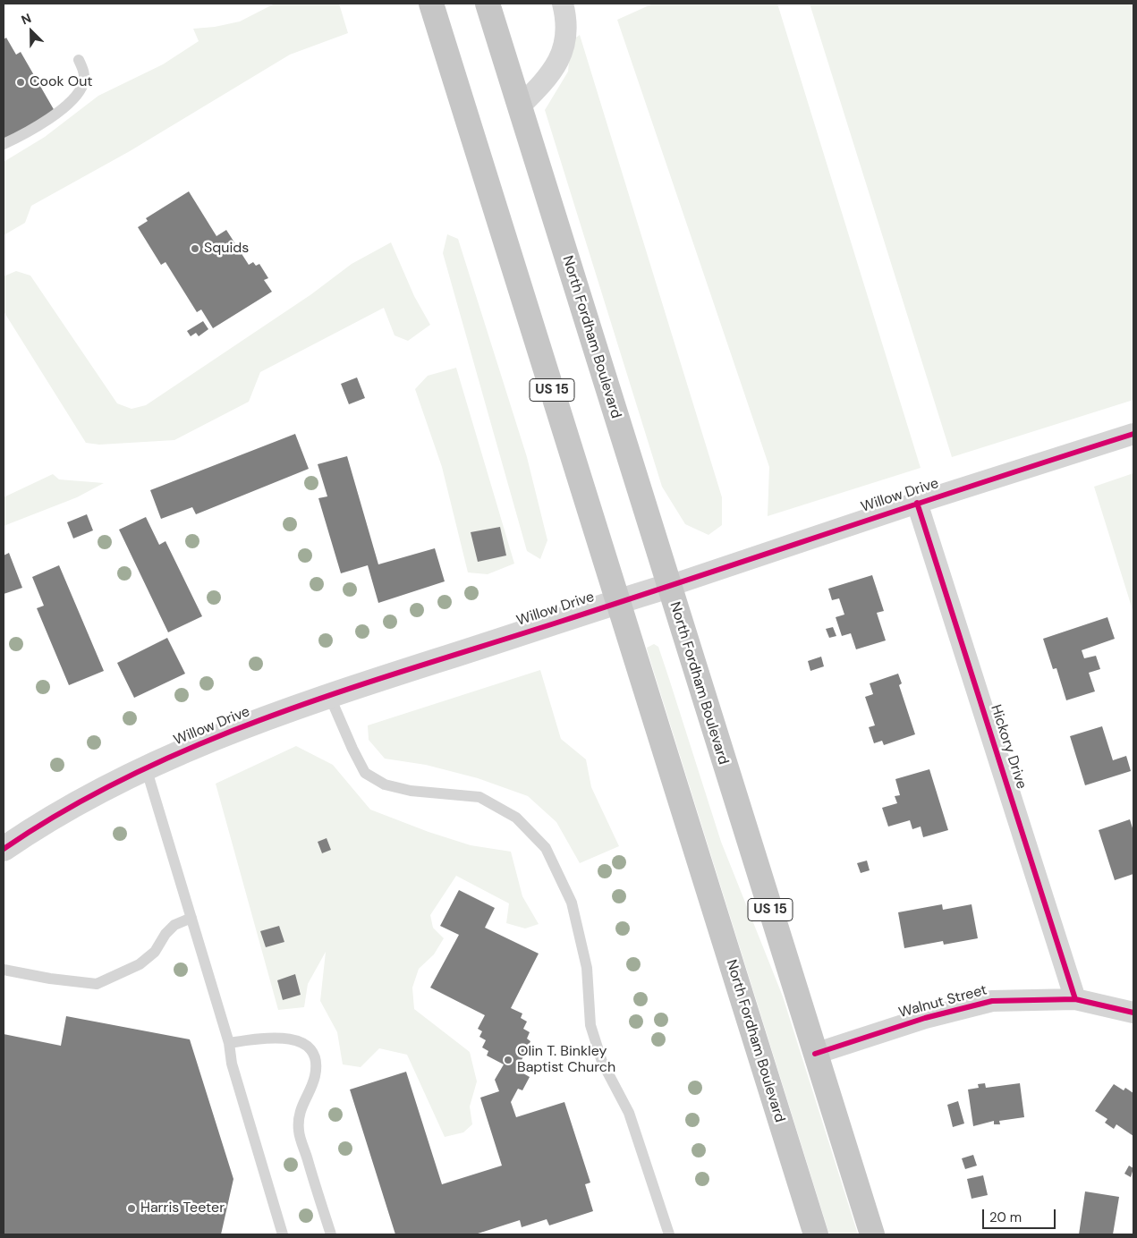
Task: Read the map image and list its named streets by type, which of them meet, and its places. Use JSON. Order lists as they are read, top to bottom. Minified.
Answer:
{"streets":{"highway":["North Fordham Boulevard","US 15"],"street":["Willow Drive","Hickory Drive","Walnut Street"]},"crossings":[["North Fordham Boulevard","Willow Drive"],["North Fordham Boulevard","Walnut Street"],["Willow Drive","Hickory Drive"],["Hickory Drive","Walnut Street"]],"places":["Cook Out","Squids","Olin T. Binkley Baptist Church","Harris Teeter"],"scale_bar":"20 m","north":"top left"}
